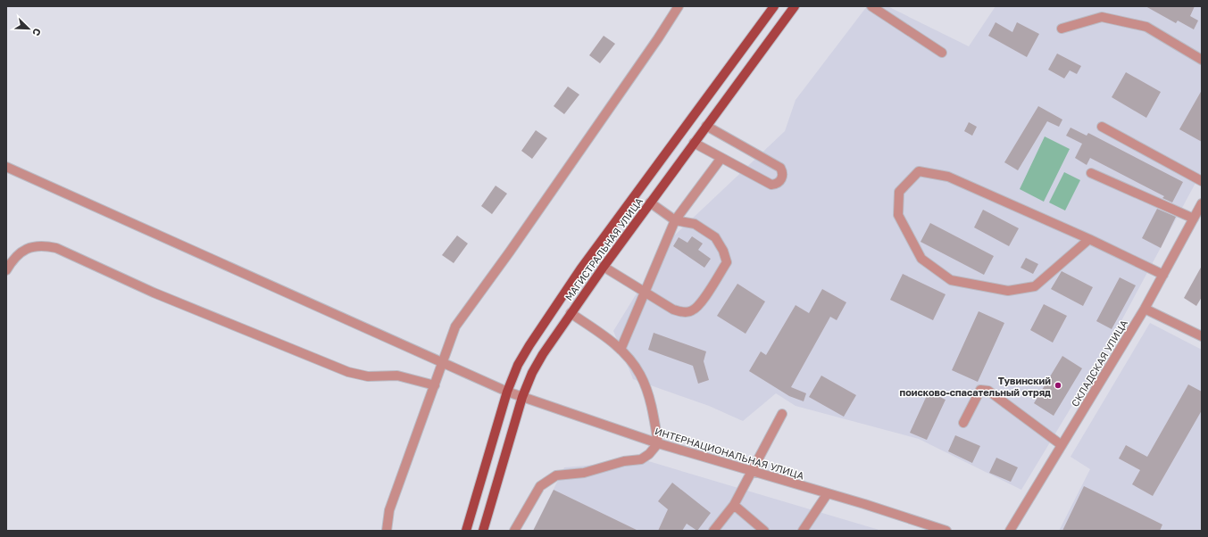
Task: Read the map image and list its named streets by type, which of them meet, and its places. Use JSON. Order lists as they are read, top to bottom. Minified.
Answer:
{"streets":{"main road":["МАГИСТРАЛЬНАЯ УЛИЦА"],"street":["СКЛАДСКАЯ УЛИЦА","ИНТЕРНАЦИОНАЛЬНАЯ УЛИЦА"]},"crossings":[["МАГИСТРАЛЬНАЯ УЛИЦА","ИНТЕРНАЦИОНАЛЬНАЯ УЛИЦА"]],"places":["Тувинский поисково-спасательный отряд"],"north":"bottom right"}
